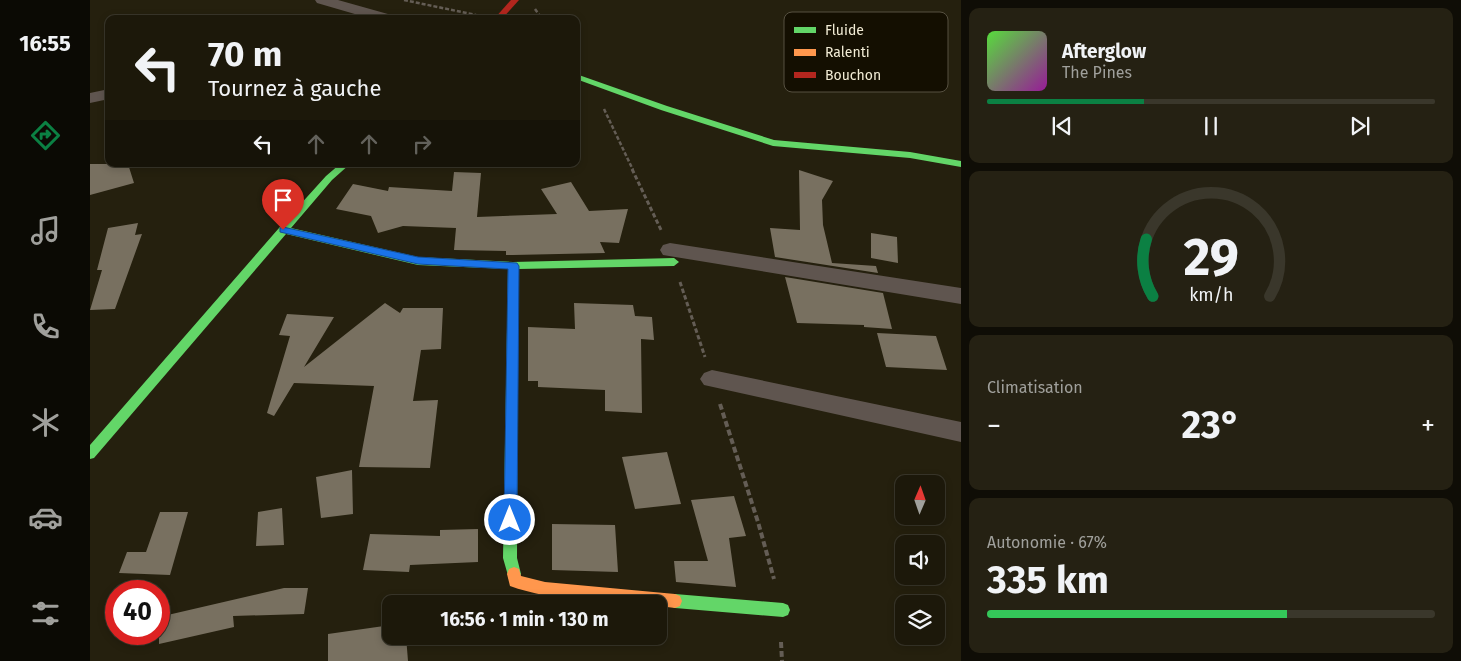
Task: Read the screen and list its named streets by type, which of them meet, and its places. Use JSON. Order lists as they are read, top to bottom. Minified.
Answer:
{"legend":["Fluide","Ralenti","Bouchon"],"north":"top","page":{"tabs":"16:55","turn":["70 m","Tournez à gauche"],"song":["Afterglow","The Pines"],"tile":["Climatisation",["Autonomie · 67%","335 km"]],"heat":["−","23°","+"],"limit":"40","trip":"16:56 · 1 min · 130 m","gauge":["29","km/h"]}}
